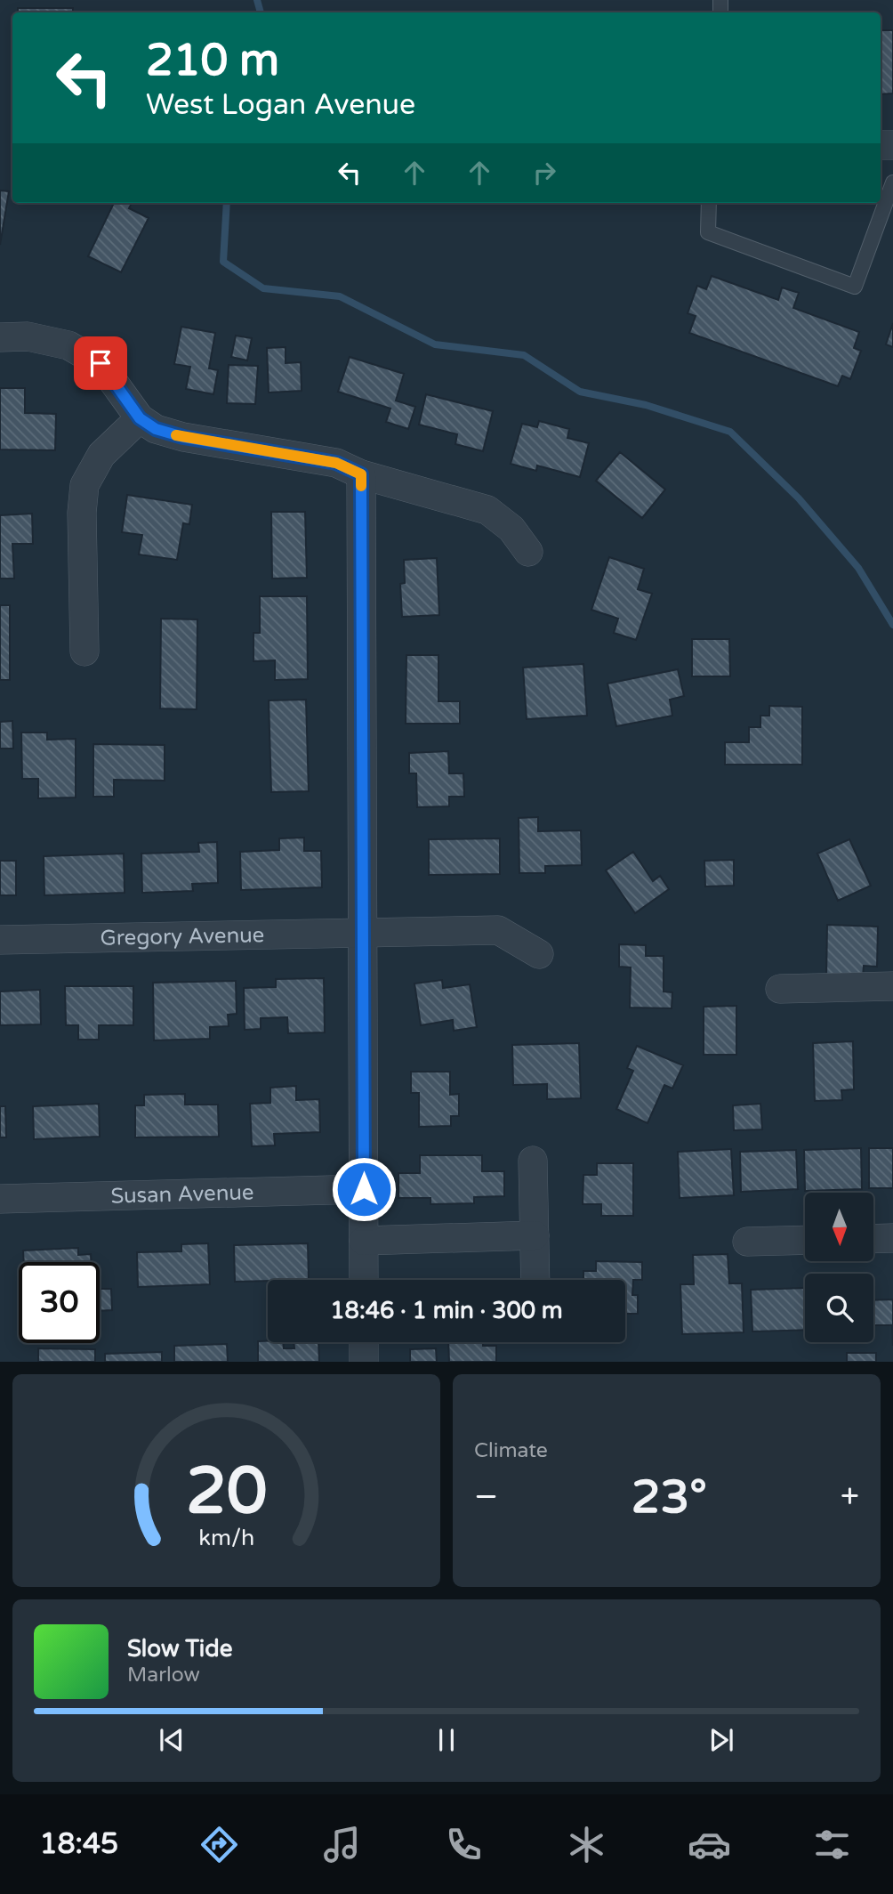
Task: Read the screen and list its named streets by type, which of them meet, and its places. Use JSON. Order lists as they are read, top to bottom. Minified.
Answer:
{"streets":{"street":["Gregory Avenue","Susan Avenue"]},"north":"bottom","page":{"turn":["210 m","West Logan Avenue"],"limit":"30","trip":"18:46 · 1 min · 300 m","tile":"Climate","heat":["−","23°","+"],"song":["Slow Tide","Marlow"],"tabs":"18:45","gauge":["20","km/h"]}}
